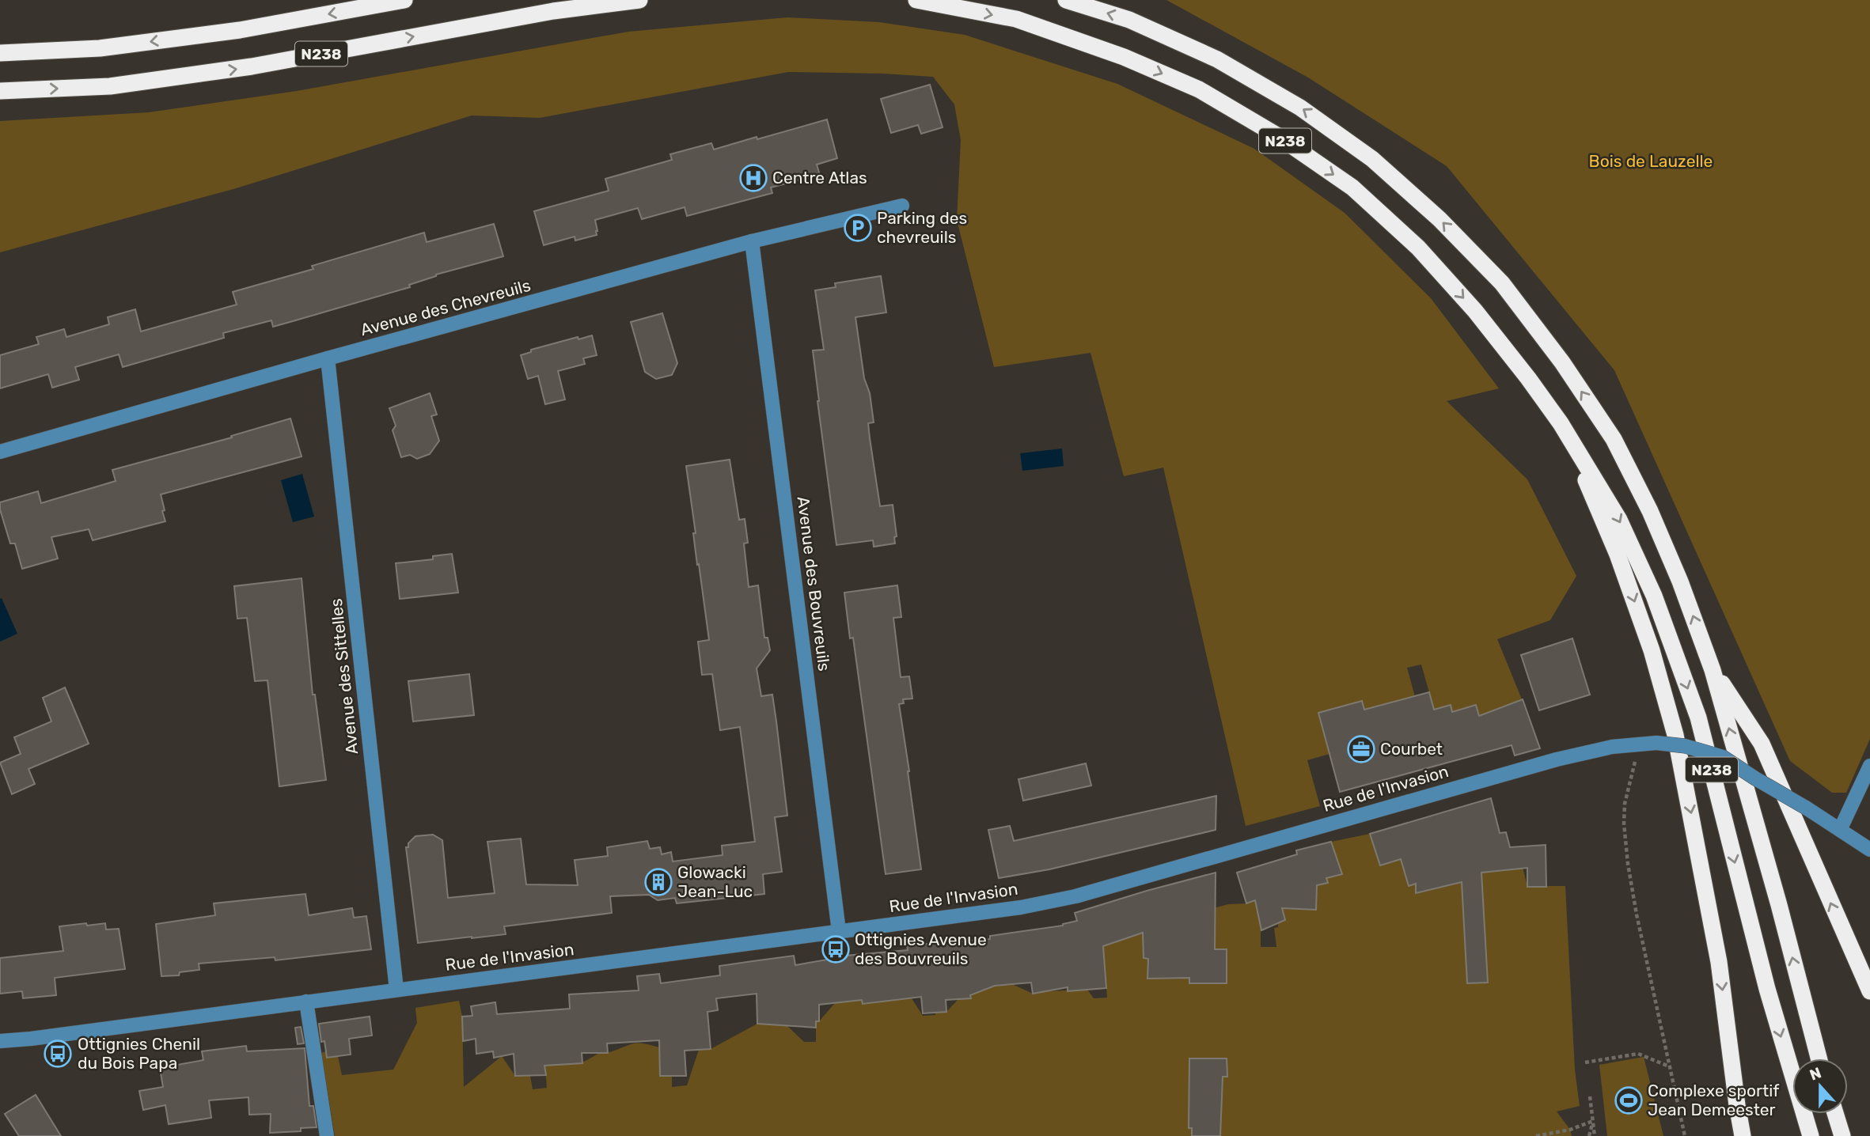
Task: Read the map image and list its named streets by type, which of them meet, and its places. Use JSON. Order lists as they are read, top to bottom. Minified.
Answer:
{"streets":{"highway":["N238"],"street":["Avenue des Chevreuils","Avenue des Bouvreuils","Avenue des Sittelles","Rue de l'Invasion"]},"crossings":[["Avenue des Chevreuils","Avenue des Bouvreuils"],["Avenue des Chevreuils","Avenue des Sittelles"],["Avenue des Bouvreuils","Rue de l'Invasion"],["Avenue des Sittelles","Rue de l'Invasion"]],"parks":["Bois de Lauzelle"],"places":{"hospital":["Centre Atlas"],"parking":["Parking des chevreuils"],"office":["Courbet"],"building":["Glowacki Jean-Luc"],"bus stop":["Ottignies Avenue des Bouvreuils","Ottignies Chenil du Bois Papa"],"sports":["Complexe sportif Jean Demeester"]},"north":"top"}
